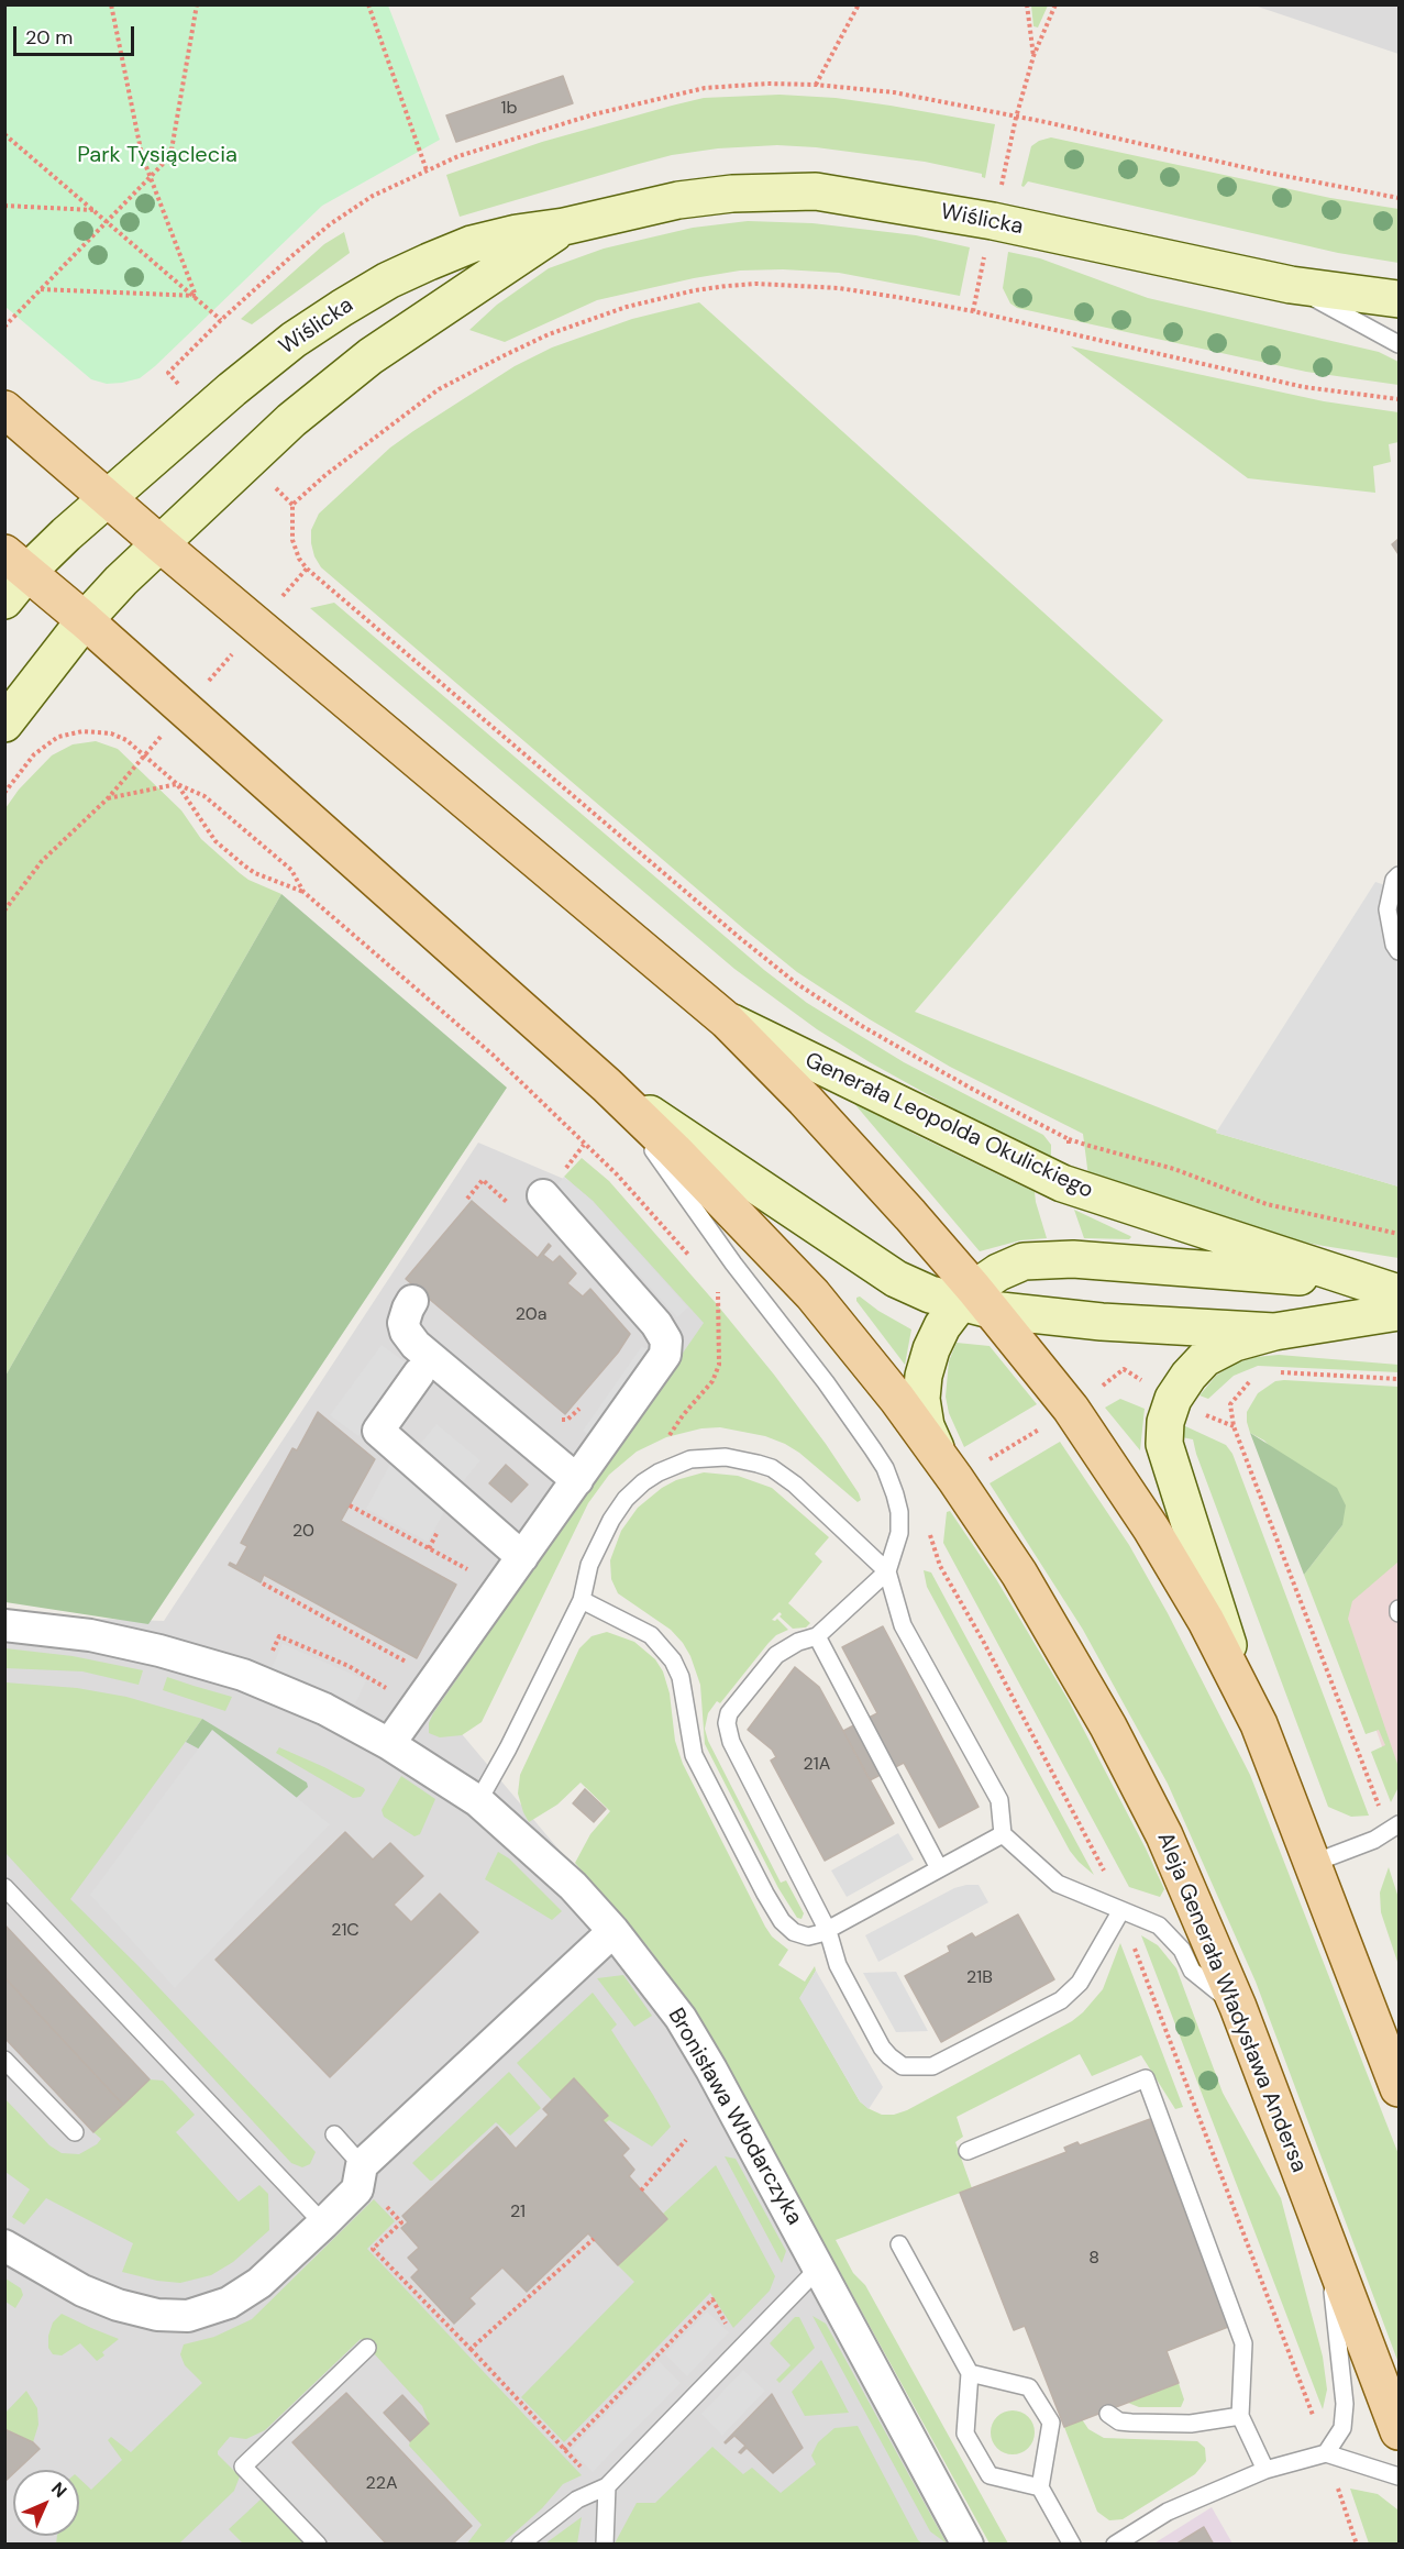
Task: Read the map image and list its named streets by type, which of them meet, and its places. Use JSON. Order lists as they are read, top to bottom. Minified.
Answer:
{"streets":{"main road":["Wiślicka","Generała Leopolda Okulickiego","Aleja Generała Władysława Andersa"],"street":["Bronisława Włodarczyka"]},"crossings":[["Wiślicka","Aleja Generała Władysława Andersa"],["Generała Leopolda Okulickiego","Aleja Generała Władysława Andersa"]],"parks":["Park Tysiąclecia"],"house_numbers":["1b","20a","20","21A","21C","21B","21","8","22A"],"scale_bar":"20 m","north":"top right"}
